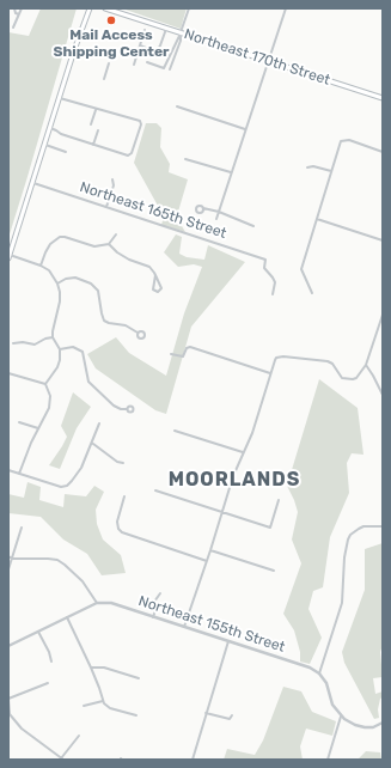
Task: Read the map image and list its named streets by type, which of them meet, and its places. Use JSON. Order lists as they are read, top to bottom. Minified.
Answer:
{"streets":{"main road":["Northeast 170th Street"],"street":["Northeast 165th Street","Northeast 155th Street"]},"districts":["MOORLANDS"],"places":["Mail Access Shipping Center"]}
